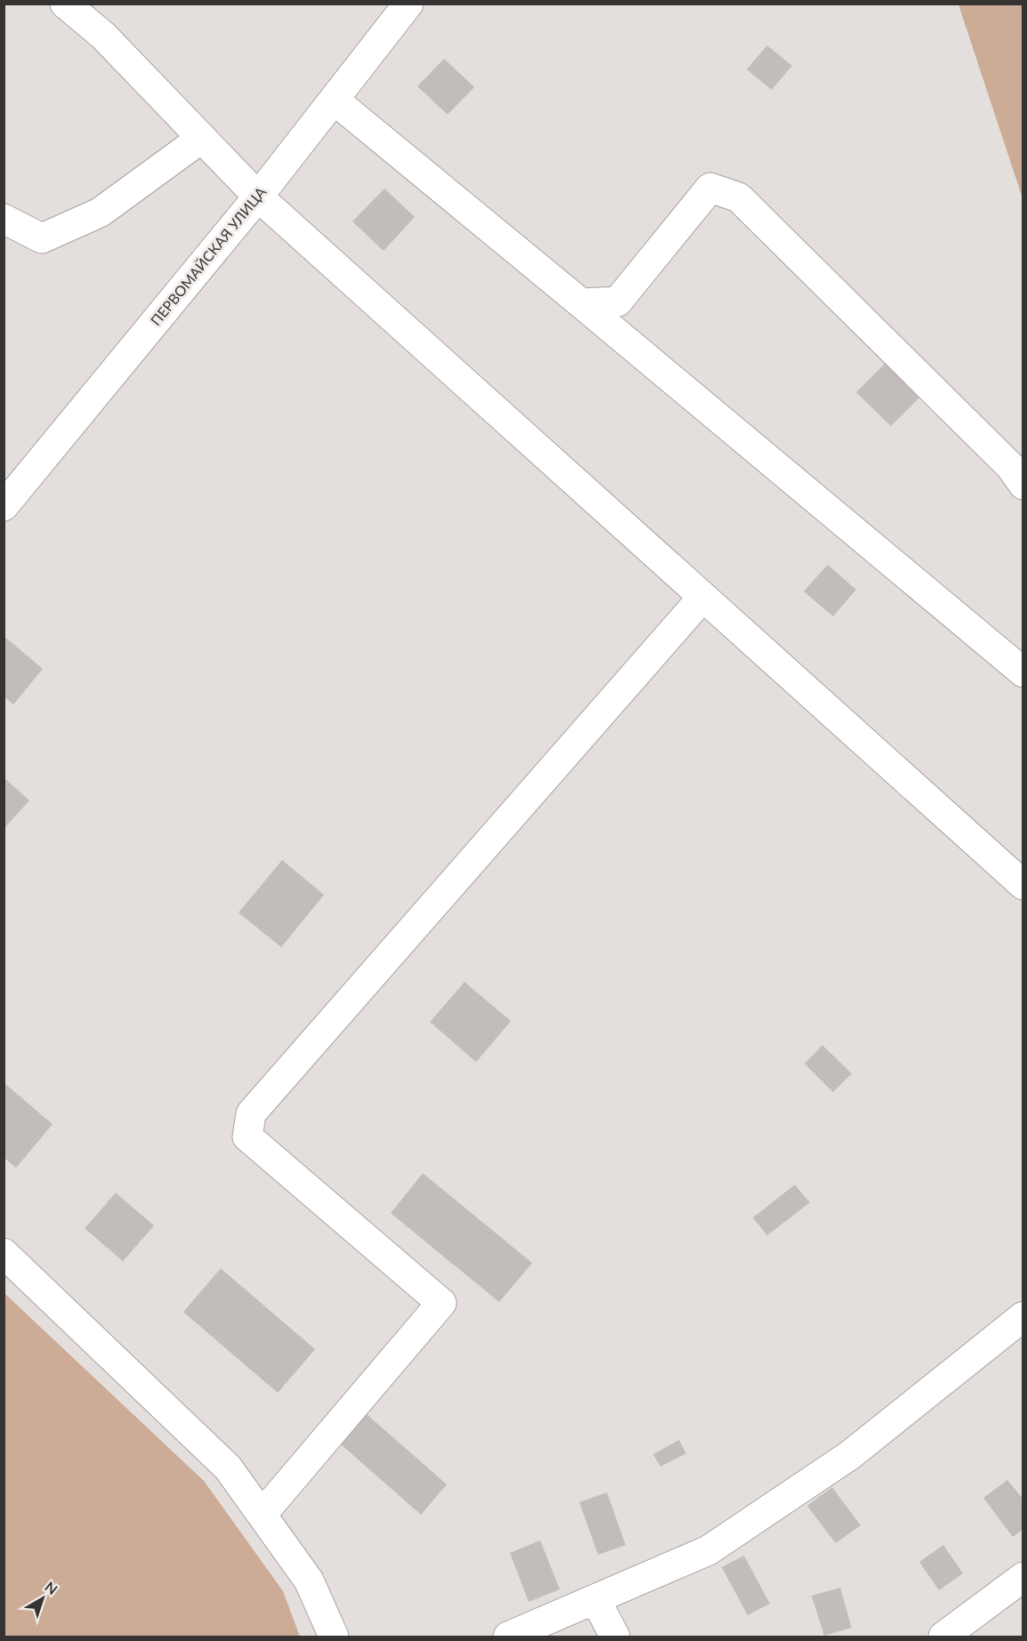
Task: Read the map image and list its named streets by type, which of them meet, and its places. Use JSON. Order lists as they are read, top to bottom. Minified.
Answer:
{"streets":{"street":["ПЕРВОМАЙСКАЯ УЛИЦА"]},"north":"top right"}
